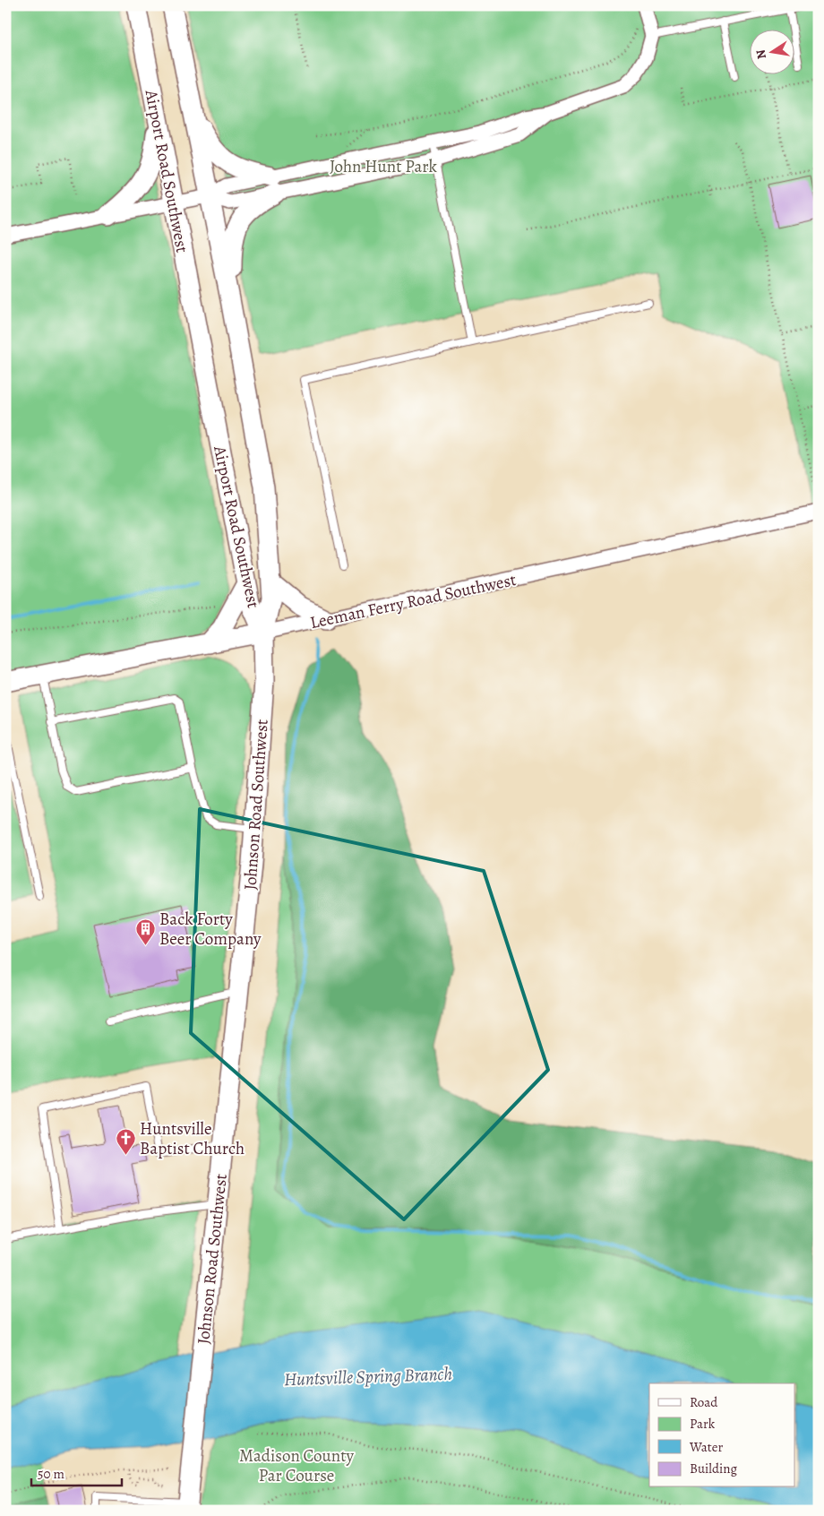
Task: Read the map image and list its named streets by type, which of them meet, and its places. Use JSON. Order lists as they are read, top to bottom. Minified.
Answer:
{"streets":{"street":["Airport Road Southwest","Leeman Ferry Road Southwest","Johnson Road Southwest"]},"crossings":[["Airport Road Southwest","Leeman Ferry Road Southwest"],["Airport Road Southwest","Johnson Road Southwest"],["Leeman Ferry Road Southwest","Johnson Road Southwest"]],"water":["Huntsville Spring Branch"],"parks":["John Hunt Park","Madison County Par Course"],"places":{"building":["Back Forty Beer Company"],"church":["Huntsville Baptist Church"]},"legend":["Road","Park","Water","Building"],"scale_bar":"50 m","north":"left"}
